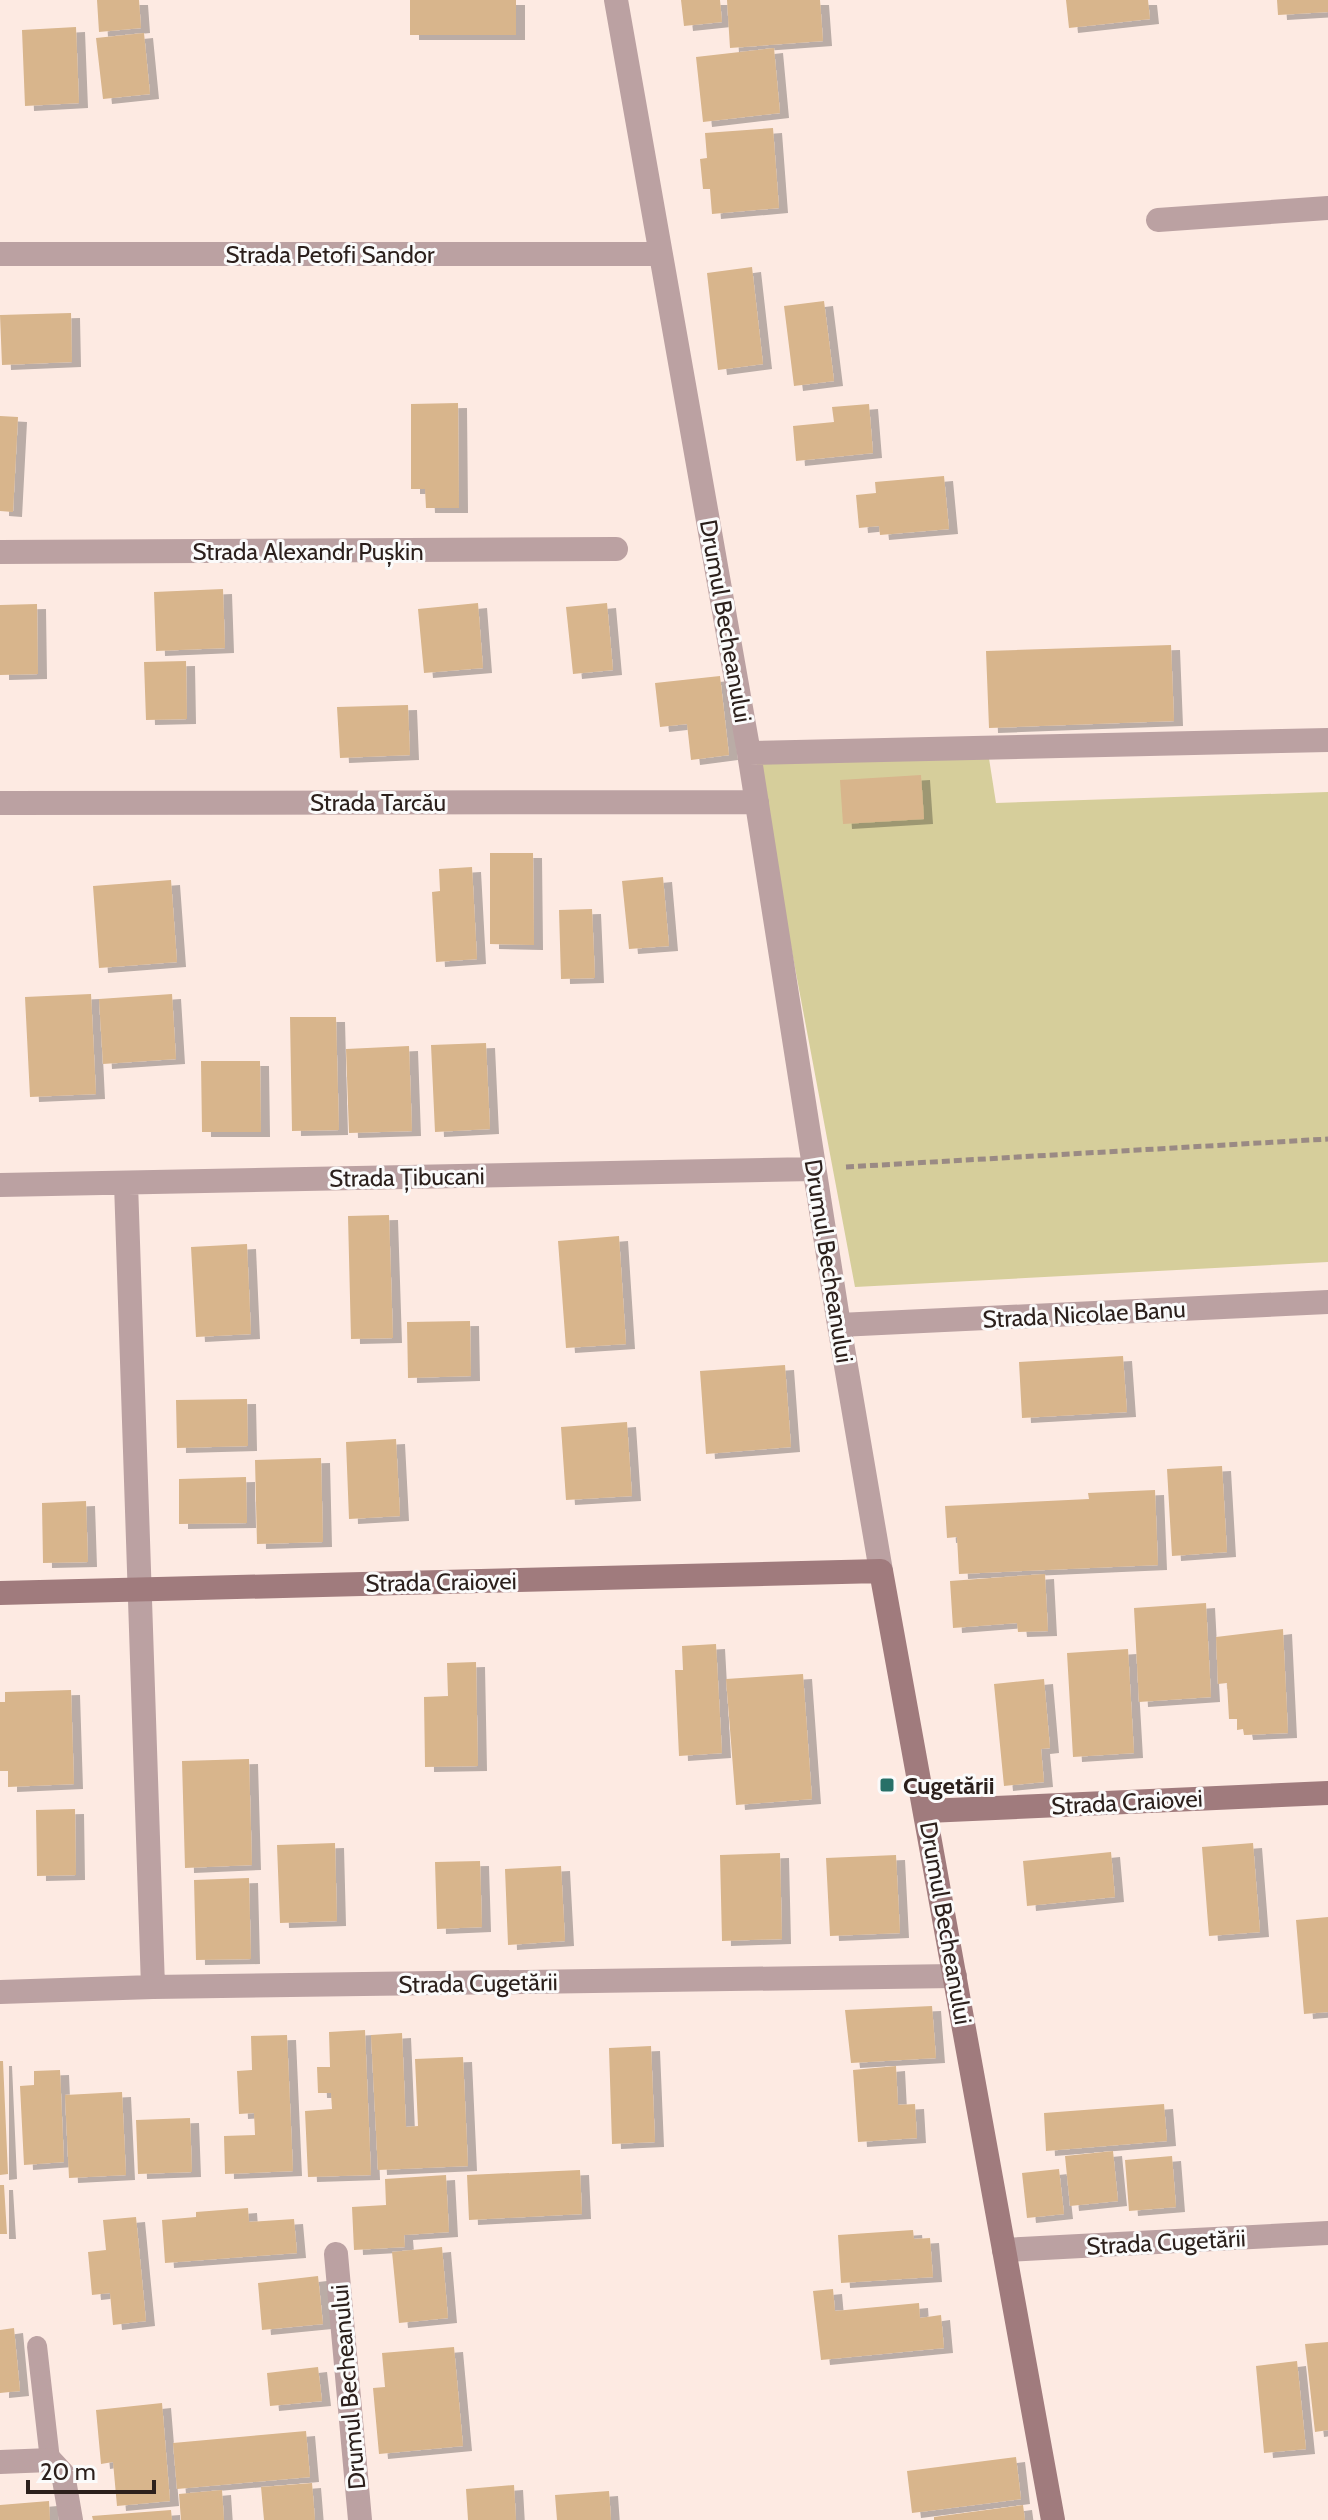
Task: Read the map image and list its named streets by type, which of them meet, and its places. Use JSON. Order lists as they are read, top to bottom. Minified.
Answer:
{"streets":{"street":["Strada Petofi Sandor","Strada Alexandr Pușkin","Drumul Becheanului","Strada Tarcău","Strada Țibucani","Strada Nicolae Banu","Strada Craiovei","Strada Cugetării"]},"crossings":[["Strada Petofi Sandor","Drumul Becheanului"],["Drumul Becheanului","Strada Tarcău"],["Drumul Becheanului","Strada Țibucani"],["Drumul Becheanului","Strada Nicolae Banu"],["Drumul Becheanului","Strada Craiovei"],["Drumul Becheanului","Strada Cugetării"]],"places":{"transit":["Cugetării"]},"scale_bar":"20 m"}
